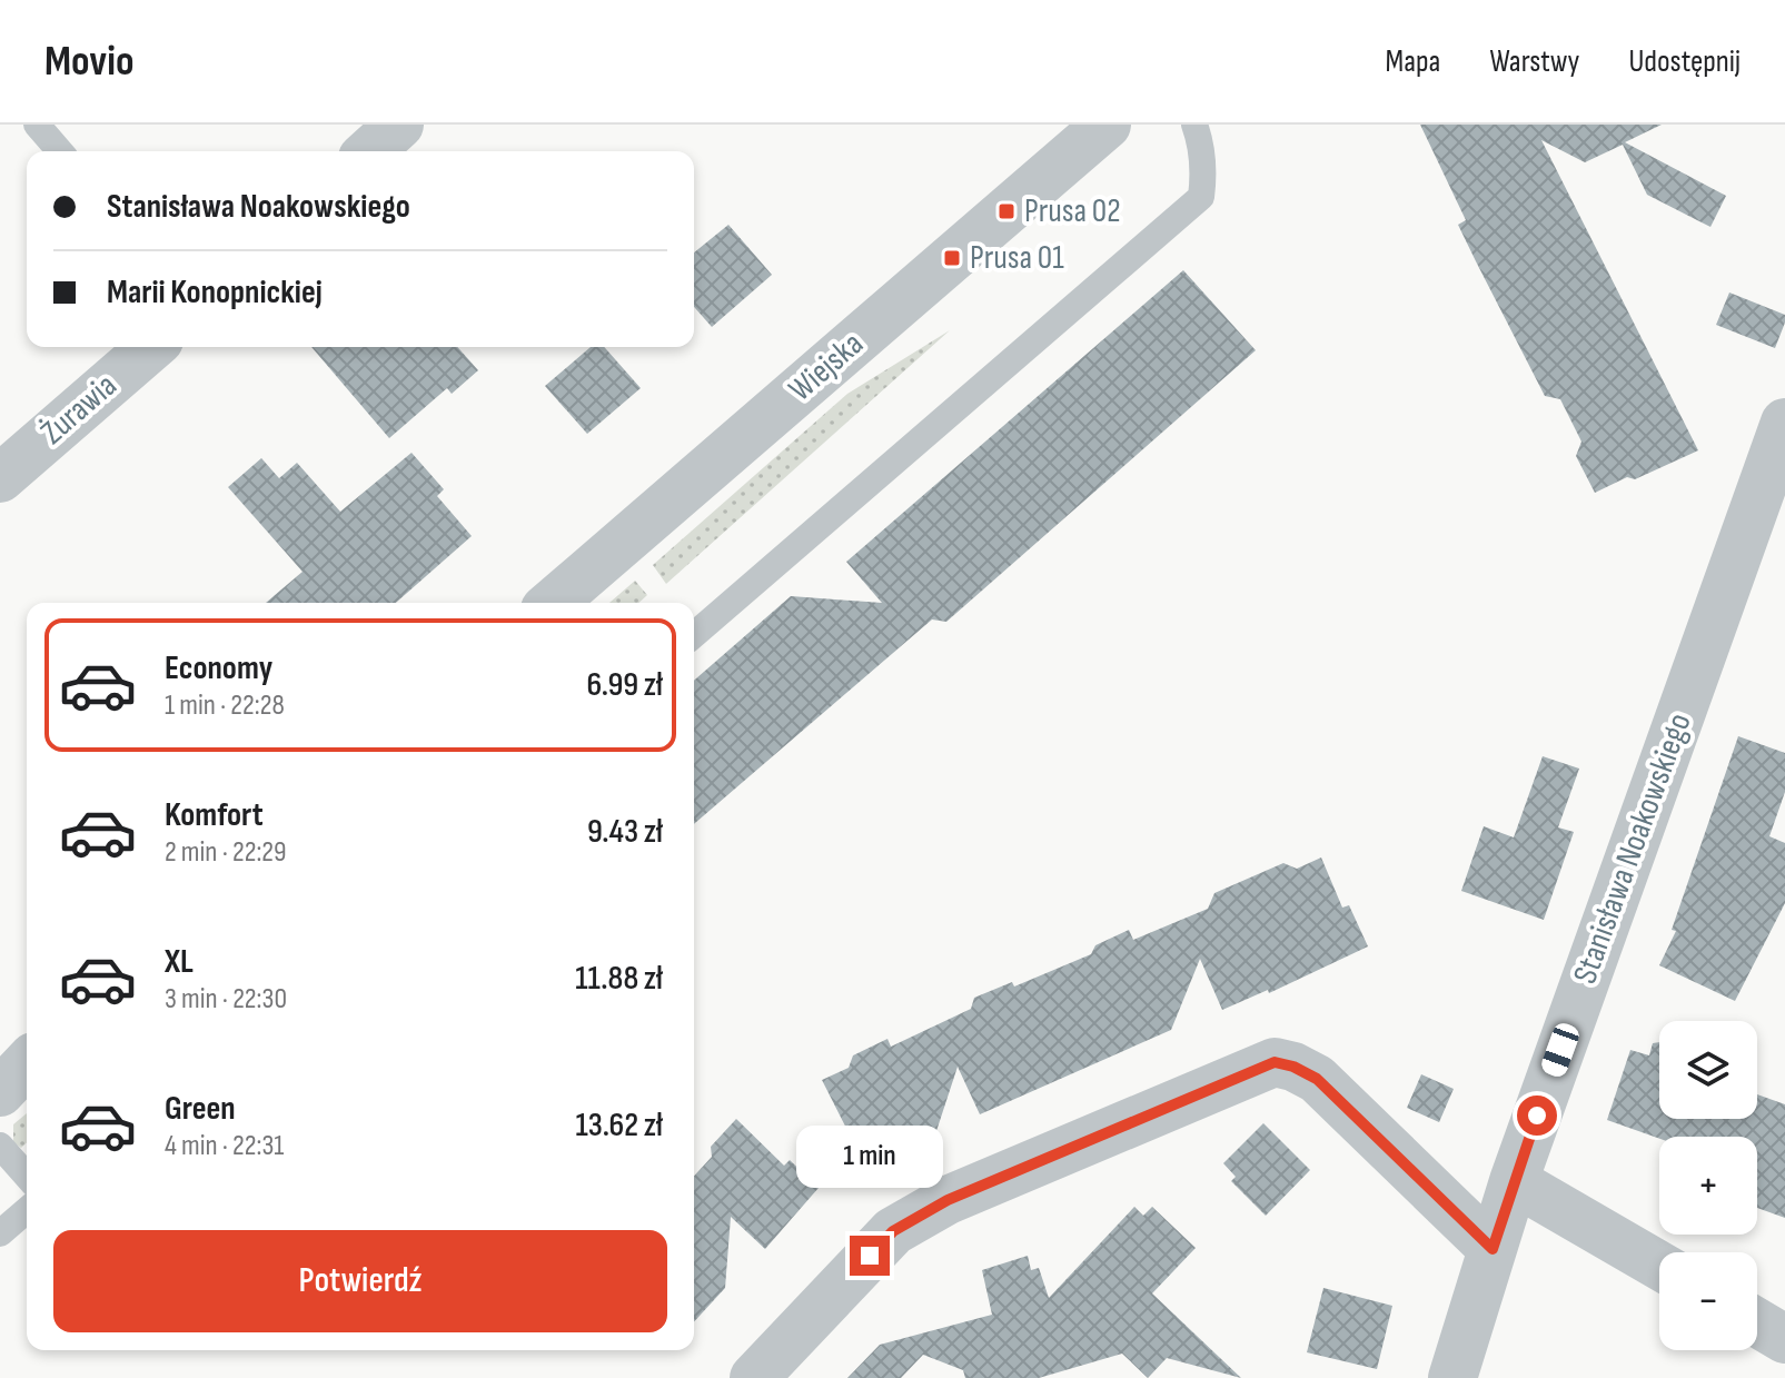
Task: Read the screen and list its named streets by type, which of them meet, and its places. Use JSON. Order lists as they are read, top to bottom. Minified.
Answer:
{"streets":{"street":["Wiejska","Żurawia","Stanisława Noakowskiego"]},"places":{"transit":["Prusa 02","Prusa 01"]},"page":{"header":"Movio","nav":["Mapa","Warstwy","Udostępnij"],"banner":["Stanisława Noakowskiego","Marii Konopnickiej"],"list":[{"name":"Economy","note":"1 min · 22:28","value":"6.99 zł"},{"name":"Komfort","note":"2 min · 22:29","value":"9.43 zł"},{"name":"XL","note":"3 min · 22:30","value":"11.88 zł"},{"name":"Green","note":"4 min · 22:31","value":"13.62 zł"}],"map_buttons":["+","−"],"bubble":"1 min","buttons":"Potwierdź"}}
